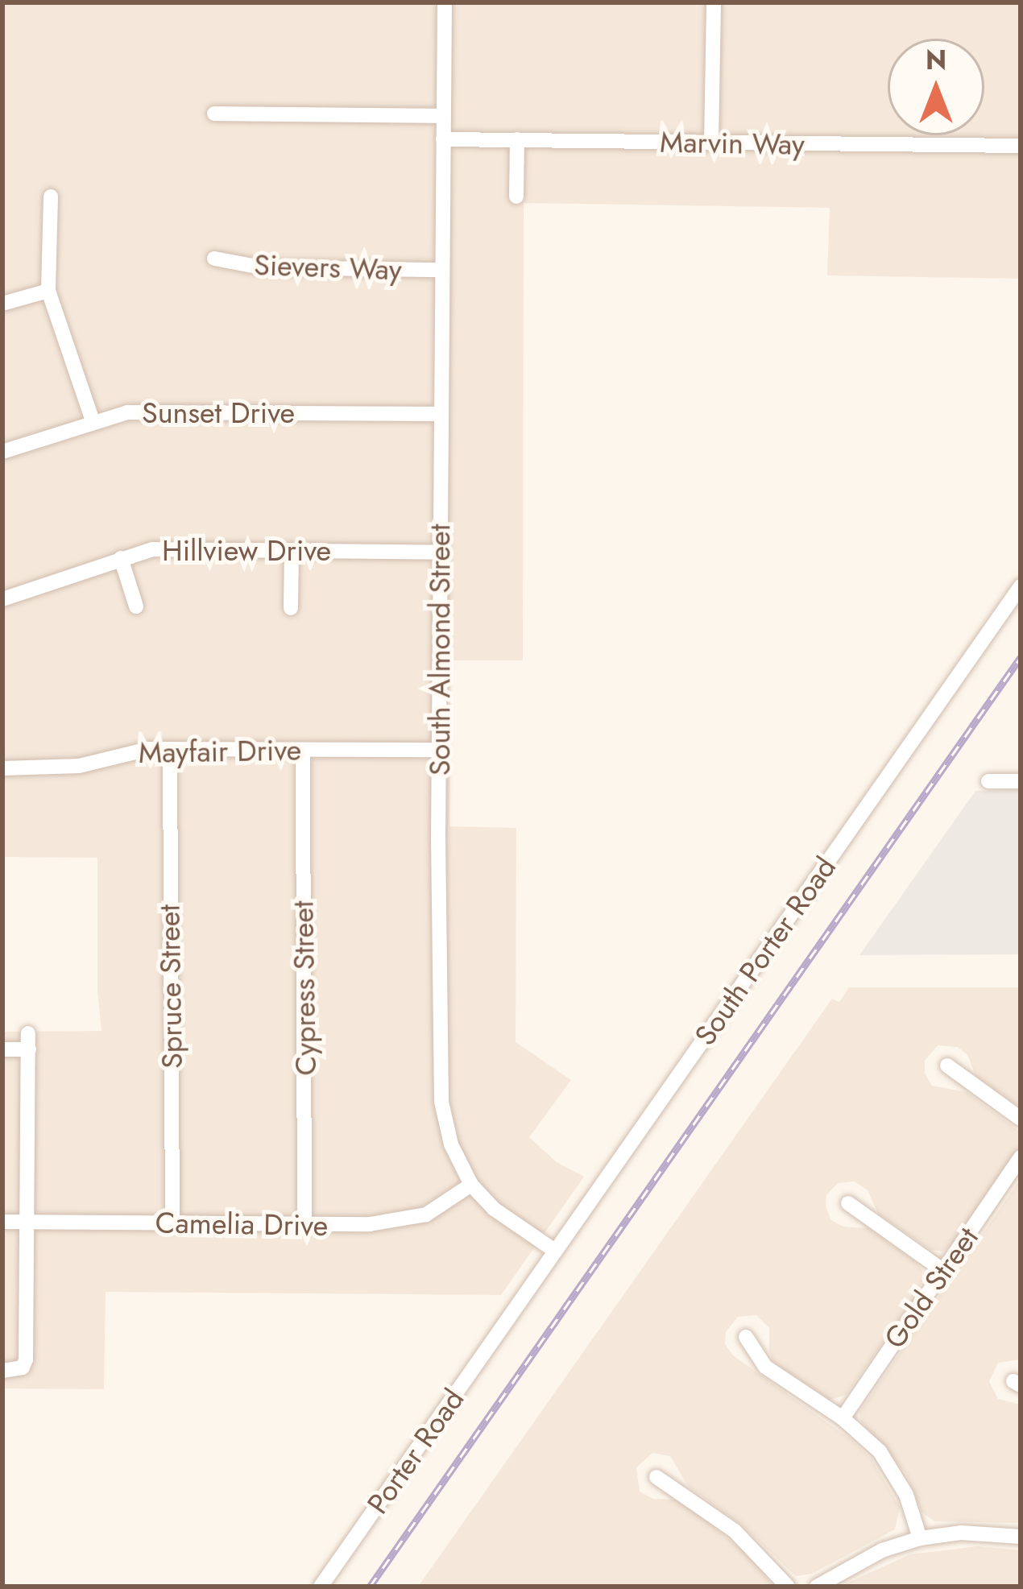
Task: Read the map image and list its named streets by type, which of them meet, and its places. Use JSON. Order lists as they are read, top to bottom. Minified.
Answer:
{"streets":{"street":["Marvin Way","Sievers Way","Sunset Drive","Hillview Drive","South Almond Street","Mayfair Drive","South Porter Road","Spruce Street","Cypress Street","Camelia Drive","Gold Street","Porter Road"]},"crossings":[["Marvin Way","South Almond Street"],["Sievers Way","South Almond Street"],["Sunset Drive","South Almond Street"],["Hillview Drive","South Almond Street"],["South Almond Street","Mayfair Drive"],["South Almond Street","South Porter Road"],["South Almond Street","Camelia Drive"],["Mayfair Drive","Spruce Street"],["Mayfair Drive","Cypress Street"],["South Porter Road","Porter Road"],["Spruce Street","Camelia Drive"],["Cypress Street","Camelia Drive"]],"north":"top"}
